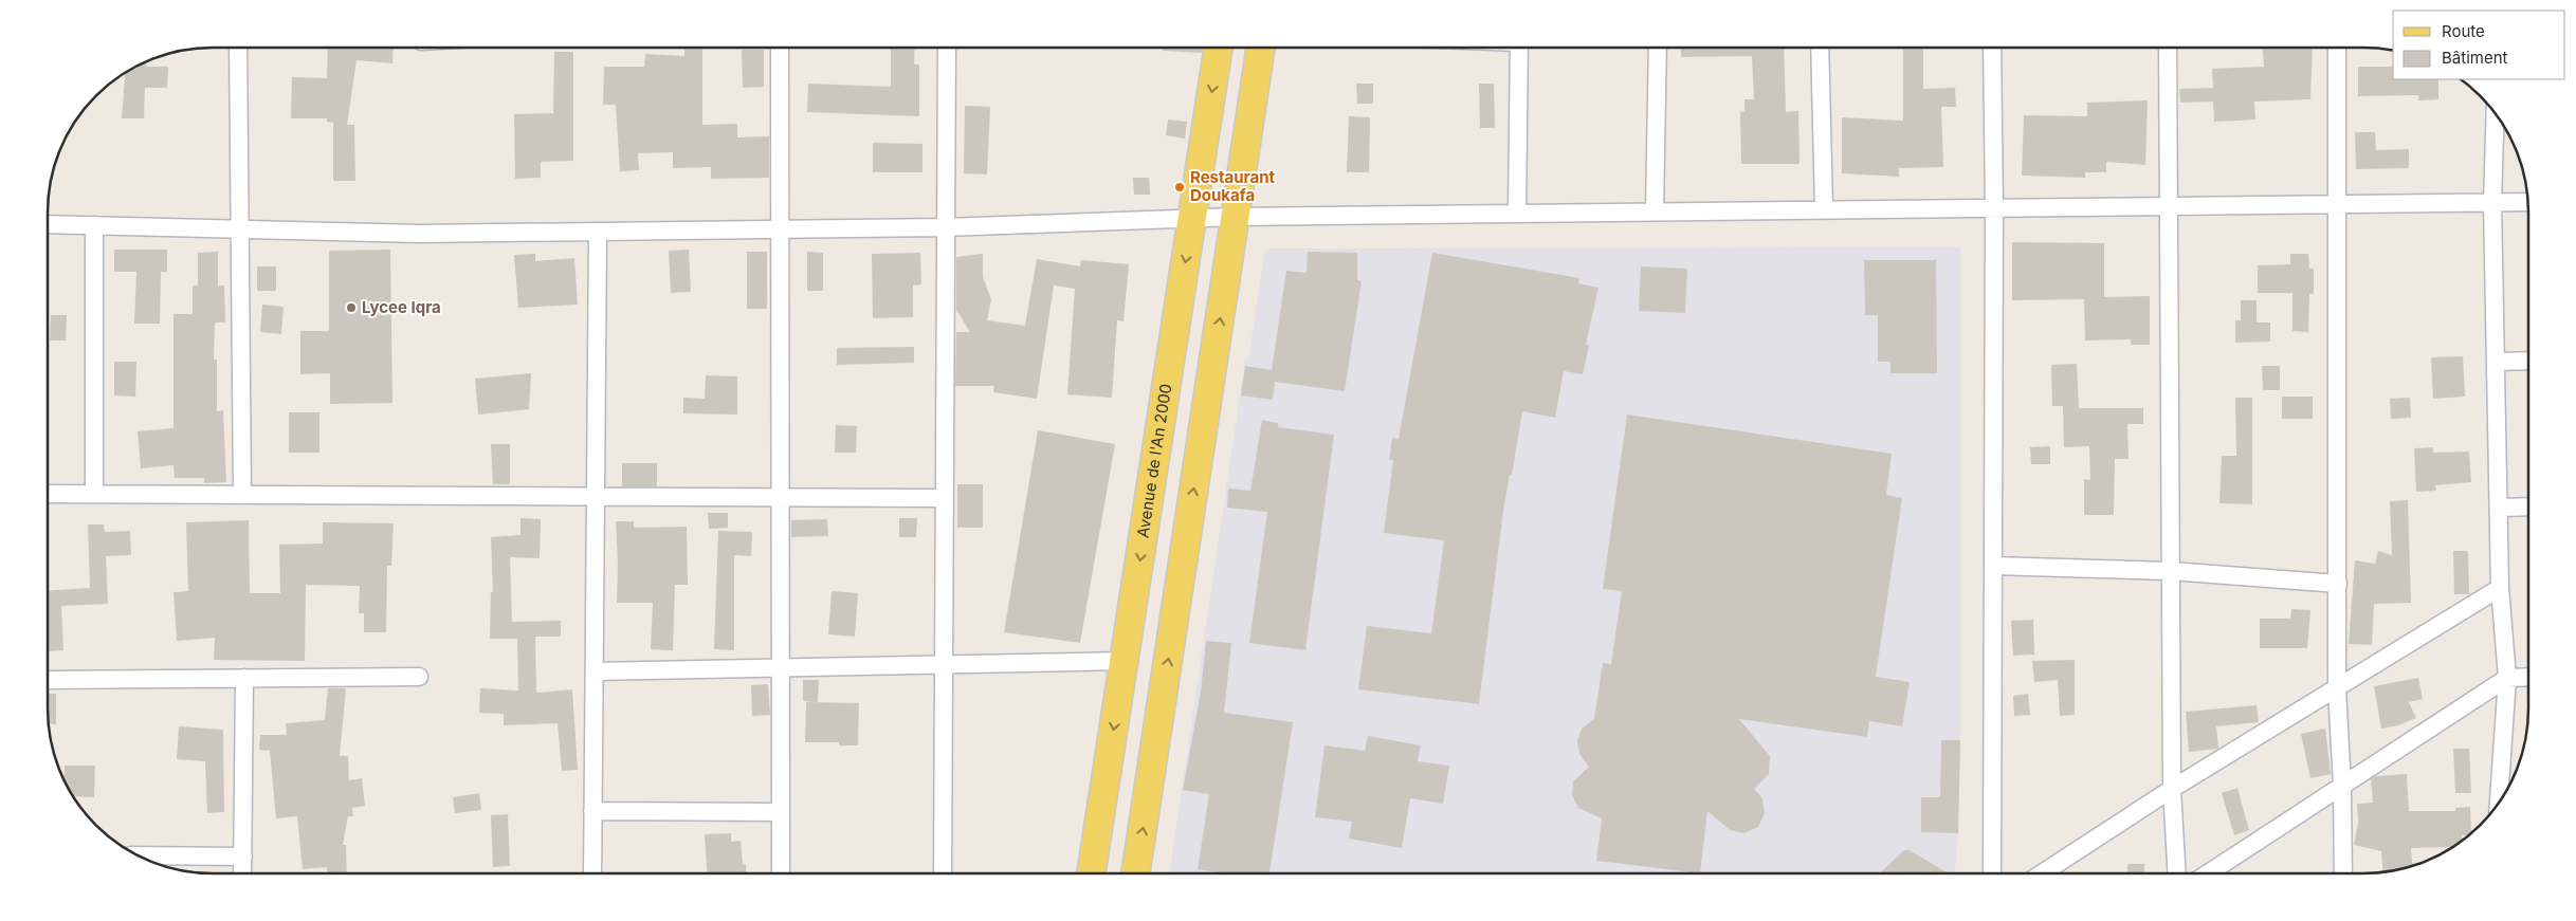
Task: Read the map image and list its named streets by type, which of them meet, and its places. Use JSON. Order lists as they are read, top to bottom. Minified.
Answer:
{"streets":{"main road":["Avenue de l'An 2000"]},"places":["Restaurant Doukafa","Lycee Iqra"],"legend":["Route","Bâtiment"]}
